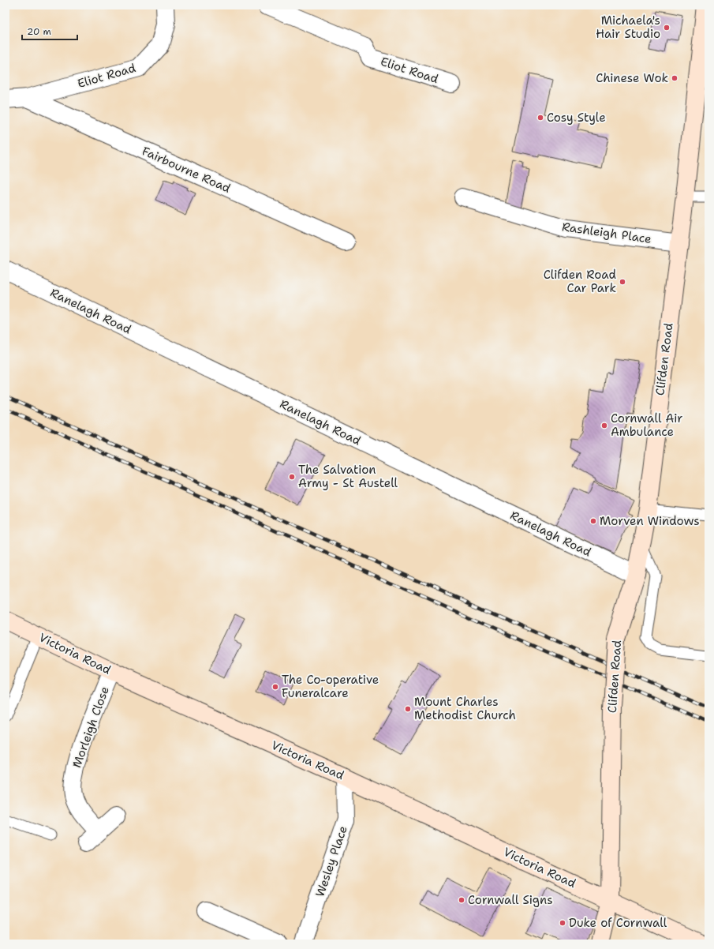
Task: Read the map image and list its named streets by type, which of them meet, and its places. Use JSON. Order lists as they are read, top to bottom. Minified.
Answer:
{"streets":{"street":["Eliot Road","Fairbourne Road","Rashleigh Place","Ranelagh Road","Clifden Road","Victoria Road","Morleigh Close","Wesley Place"]},"crossings":[["Eliot Road","Fairbourne Road"],["Rashleigh Place","Clifden Road"],["Ranelagh Road","Clifden Road"],["Clifden Road","Victoria Road"],["Victoria Road","Morleigh Close"],["Victoria Road","Wesley Place"]],"places":["Michaela's Hair Studio","Chinese Wok","Cosy Style","Clifden Road Car Park","Cornwall Air Ambulance","The Salvation Army - St Austell","Morven Windows","The Co-operative Funeralcare","Mount Charles Methodist Church","Cornwall Signs","Duke of Cornwall"],"scale_bar":"20 m"}
